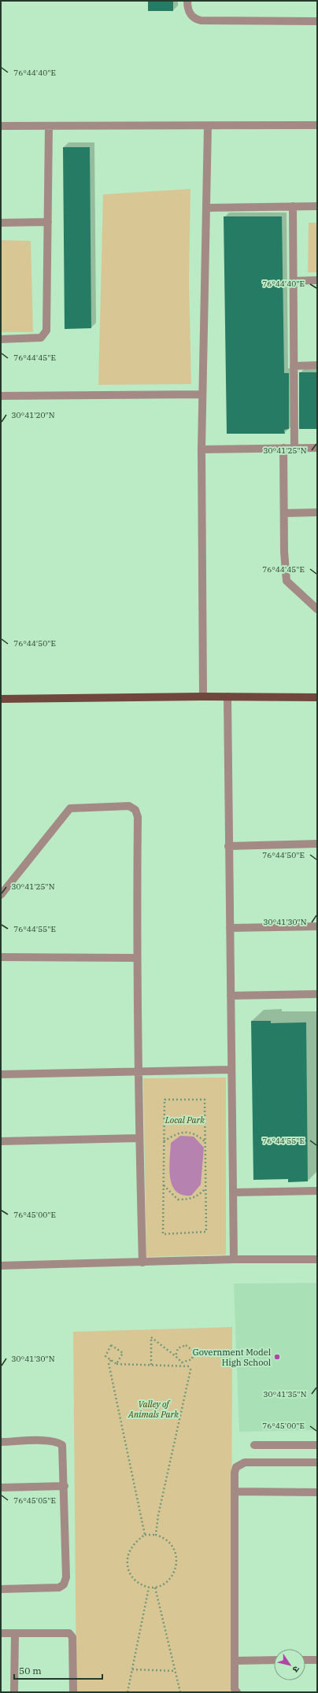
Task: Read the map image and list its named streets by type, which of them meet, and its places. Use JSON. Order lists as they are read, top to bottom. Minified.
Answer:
{"parks":["Local Park","Valley of Animals Park"],"places":["Government Model High School"],"scale_bar":"50 m","north":"bottom right","coordinates":["76°44'40\"E","76°44'45\"E","30°41'20\"N","30°41'25\"N","76°44'50\"E","30°41'30\"N","76°44'55\"E","76°45'00\"E","30°41'35\"N","76°45'05\"E"]}
